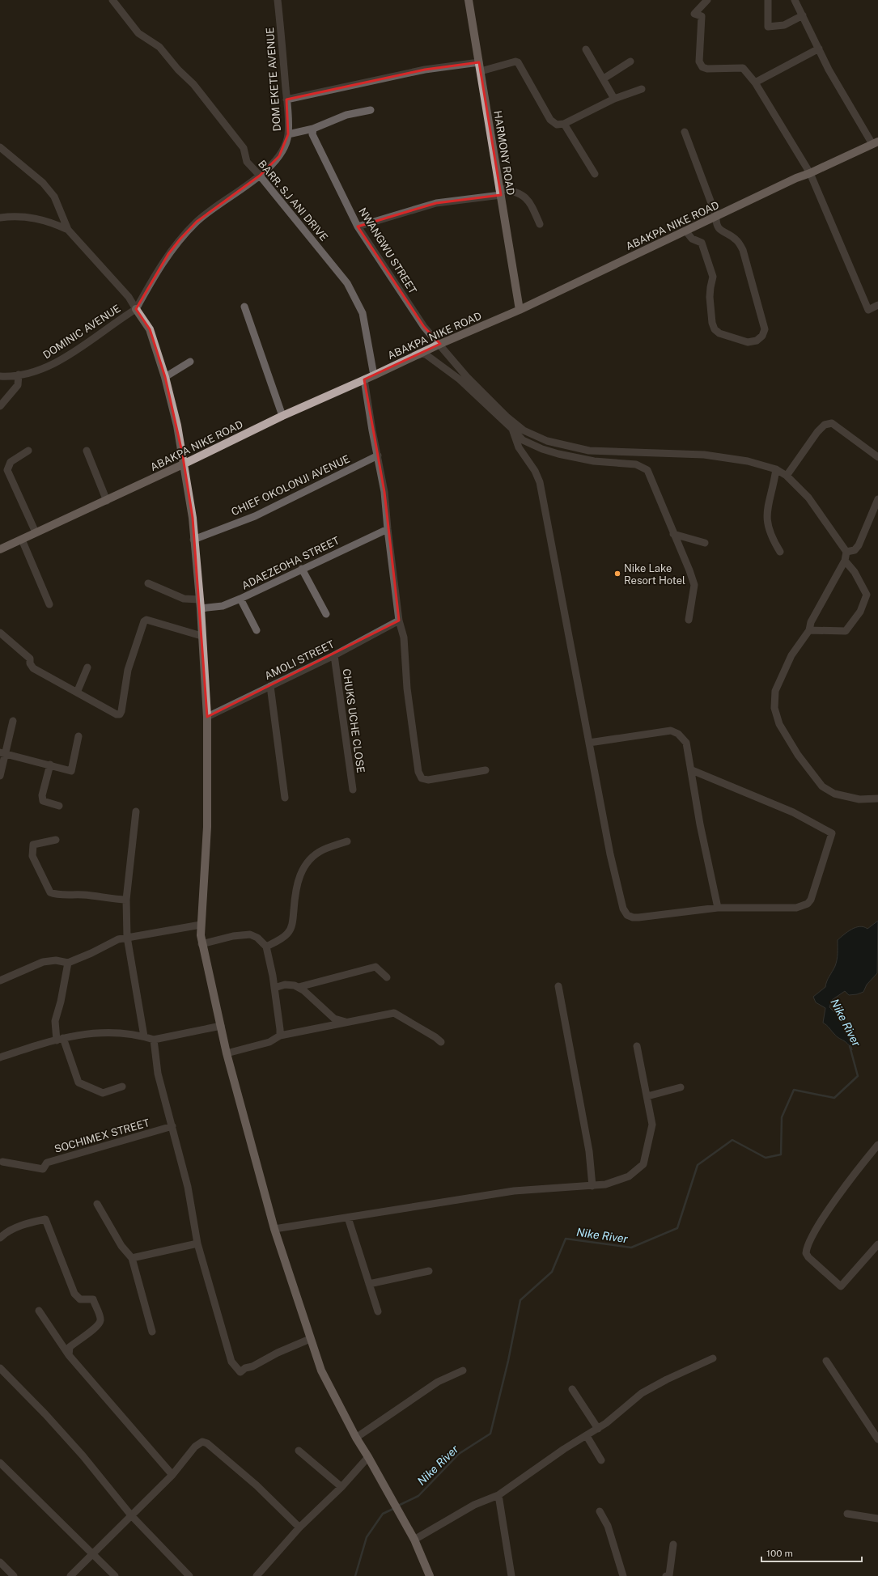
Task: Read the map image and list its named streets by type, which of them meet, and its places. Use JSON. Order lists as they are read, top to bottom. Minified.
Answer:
{"streets":{"main road":["HARMONY ROAD","ABAKPA NIKE ROAD"],"street":["DOM EKETE AVENUE","BARR. S.J ANI DRIVE","NWANGWU STREET","DOMINIC AVENUE","CHIEF OKOLONJI AVENUE","ADAEZEOHA STREET","AMOLI STREET","CHUKS UCHE CLOSE","SOCHIMEX STREET"]},"crossings":[["DOM EKETE AVENUE","BARR. S.J ANI DRIVE"],["DOM EKETE AVENUE","DOMINIC AVENUE"],["HARMONY ROAD","ABAKPA NIKE ROAD"],["BARR. S.J ANI DRIVE","ABAKPA NIKE ROAD"],["ABAKPA NIKE ROAD","NWANGWU STREET"],["AMOLI STREET","CHUKS UCHE CLOSE"]],"water":["Nike River"],"places":["Nike Lake Resort Hotel"],"scale_bar":"100 m"}
